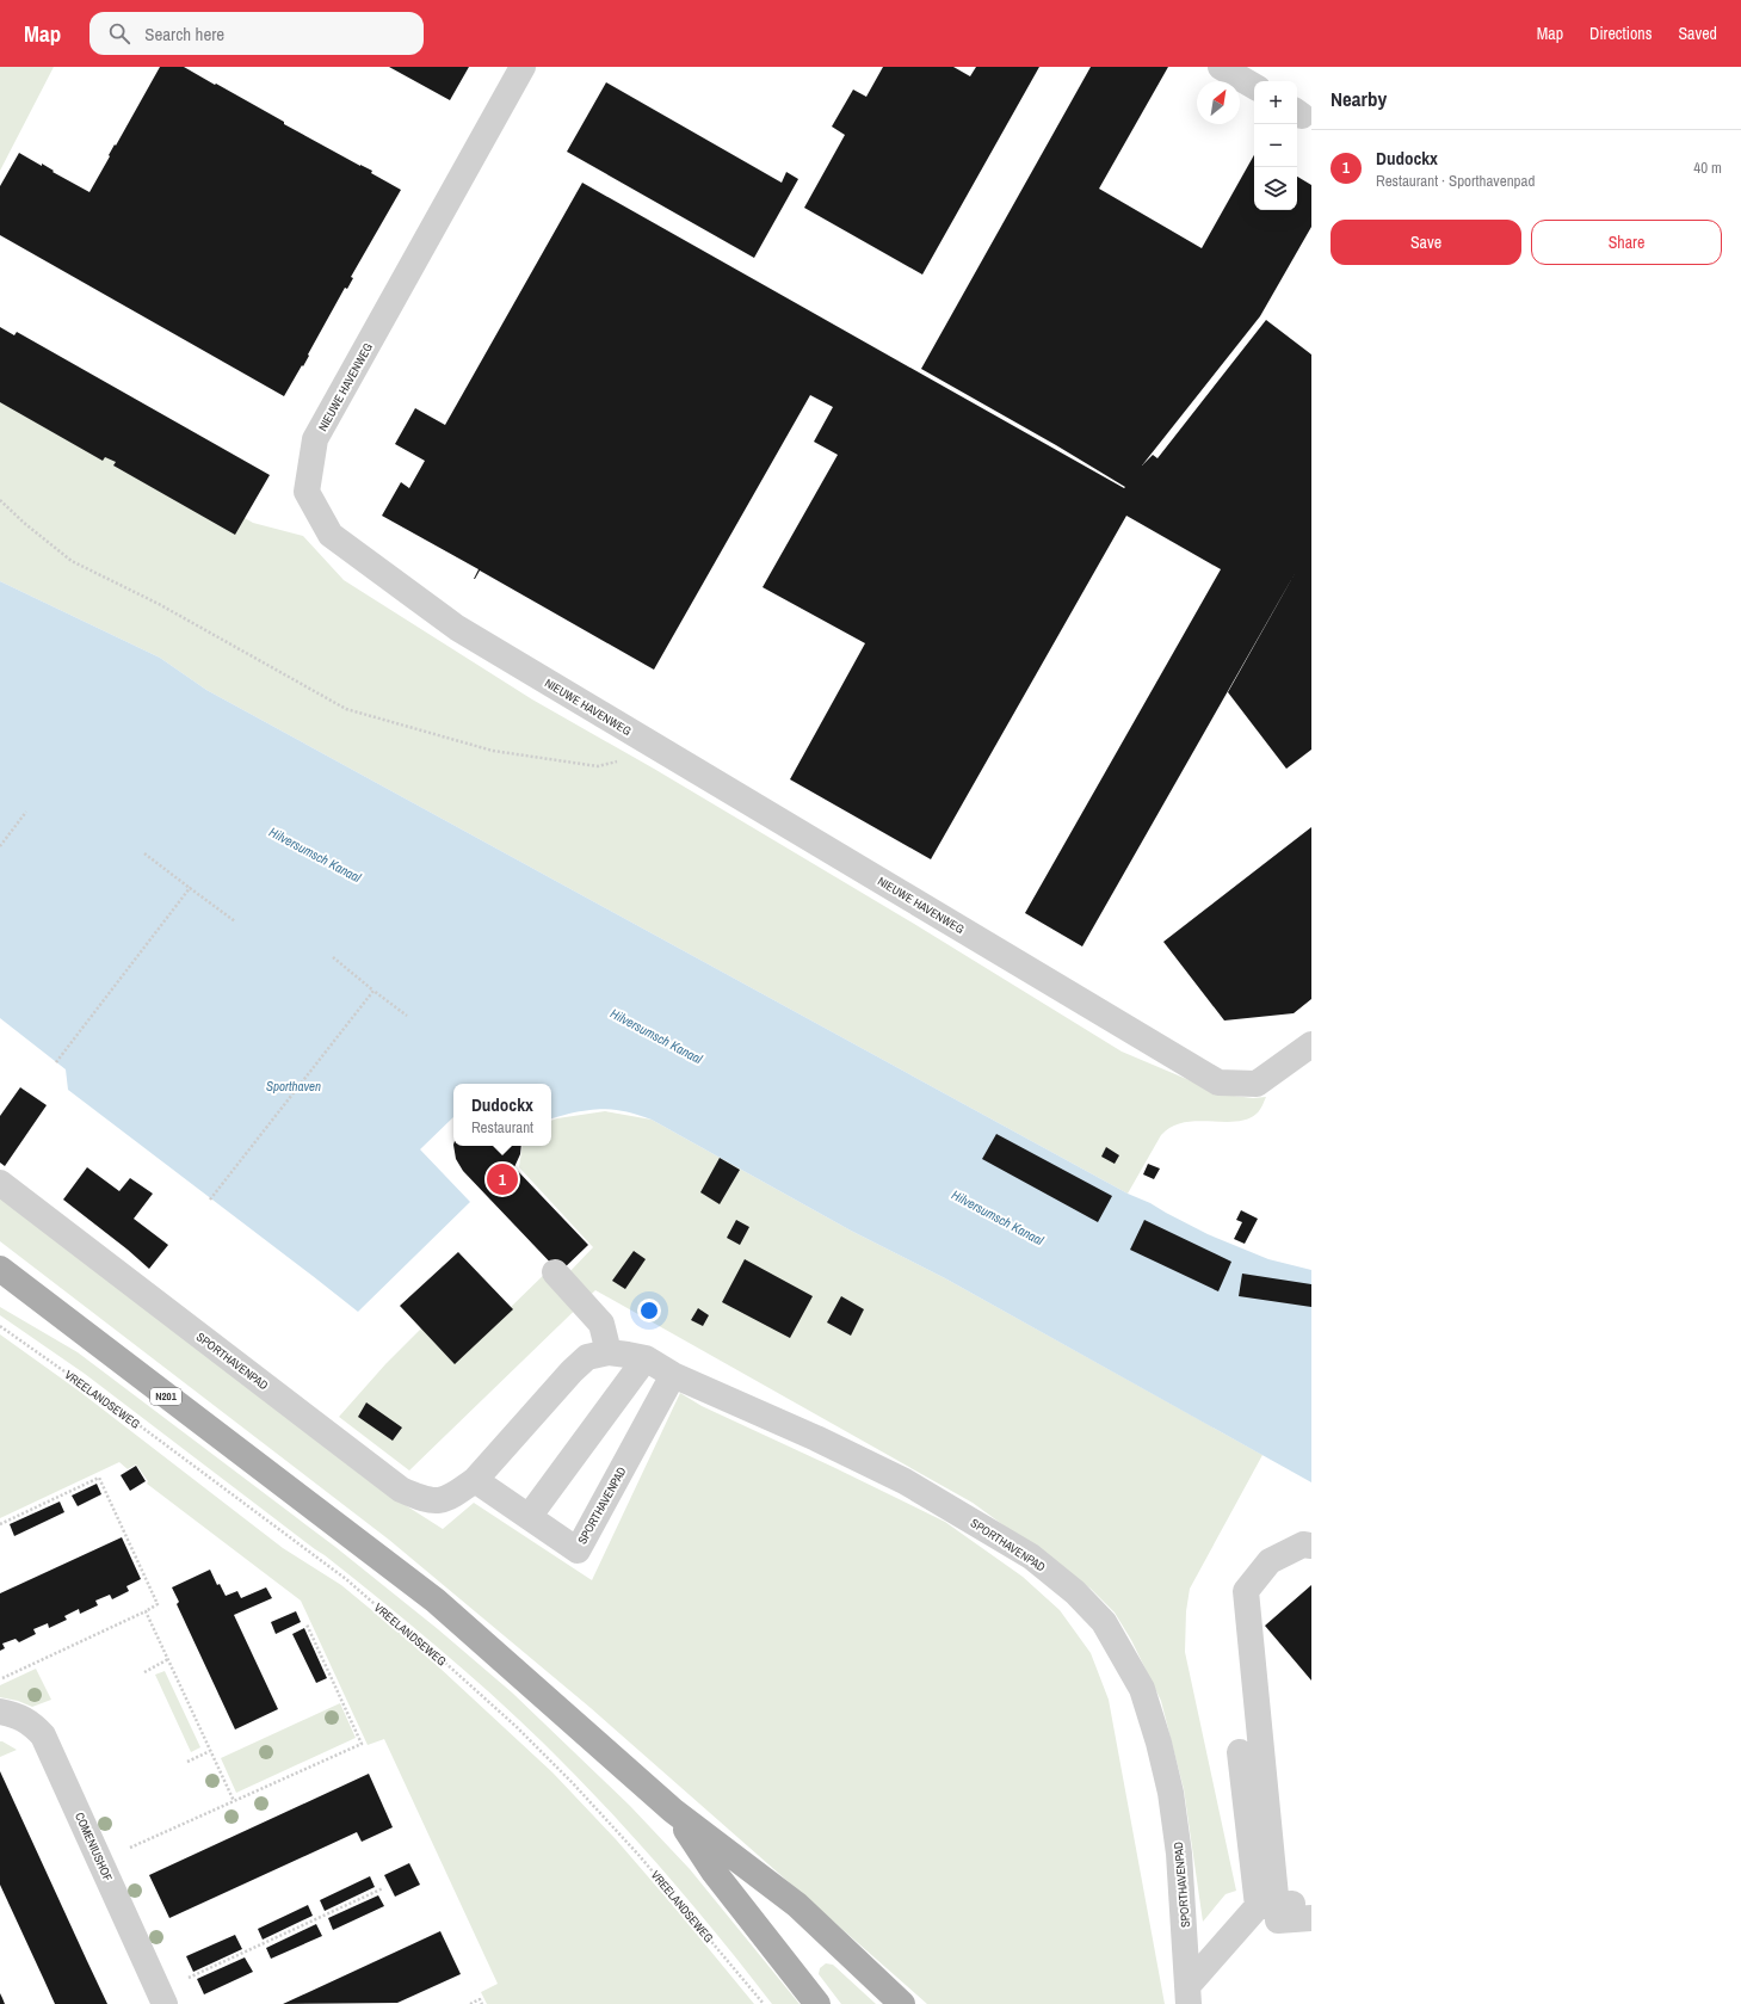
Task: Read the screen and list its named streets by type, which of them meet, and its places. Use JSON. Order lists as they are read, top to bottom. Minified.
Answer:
{"streets":{"main road":["N201"],"street":["NIEUWE HAVENWEG","SPORTHAVENPAD","COMENIUSHOF"],"path":["VREELANDSEWEG"]},"water":["Hilversumsch Kanaal","Sporthaven"],"north":"top right","page":{"header":"Map","search":"Search here","nav":["Map","Directions","Saved"],"heading":"Nearby","map_buttons":["+","−"],"list":[{"mark":"1","name":"Dudockx","note":"Restaurant · Sporthavenpad","value":"40 m"}],"buttons":["Save","Share"],"popup":["Dudockx","Restaurant"],"pins":"1"}}
